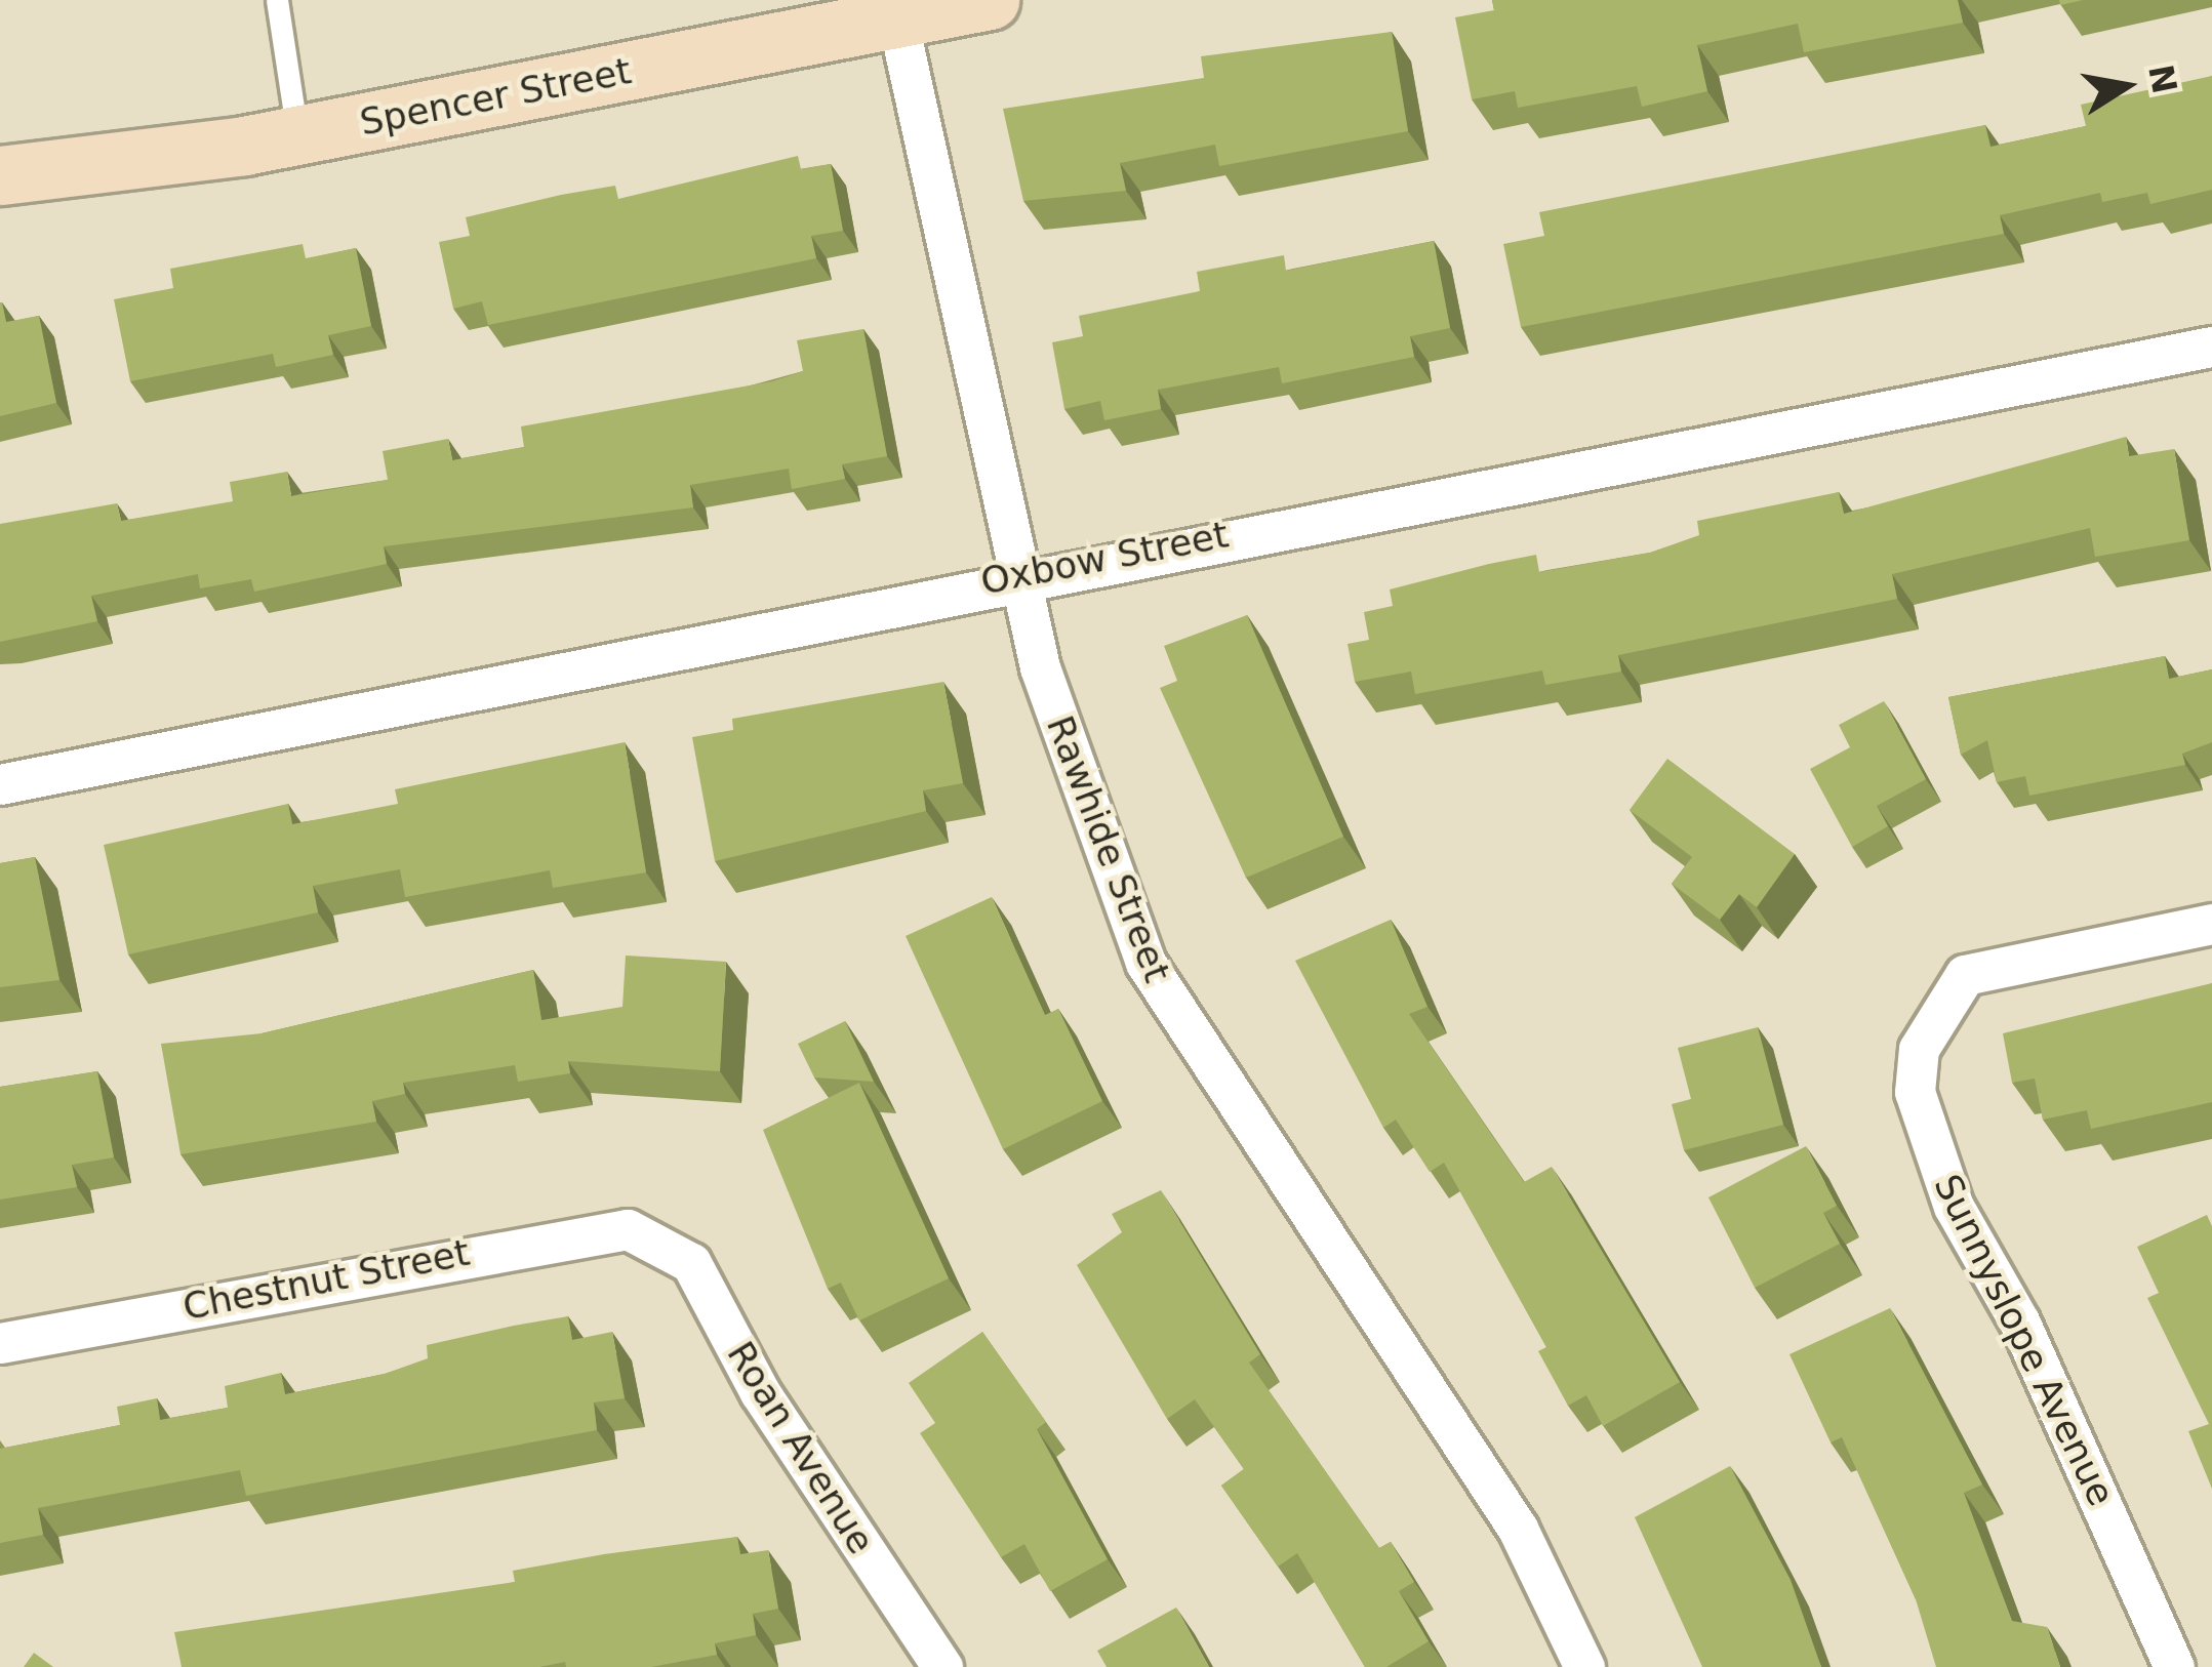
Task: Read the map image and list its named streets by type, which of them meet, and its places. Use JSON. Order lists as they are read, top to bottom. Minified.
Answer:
{"streets":{"street":["Spencer Street","Oxbow Street","Rawhide Street","Chestnut Street","Sunnyslope Avenue","Roan Avenue"]},"crossings":[["Spencer Street","Rawhide Street"],["Oxbow Street","Rawhide Street"],["Chestnut Street","Roan Avenue"]],"north":"right"}
